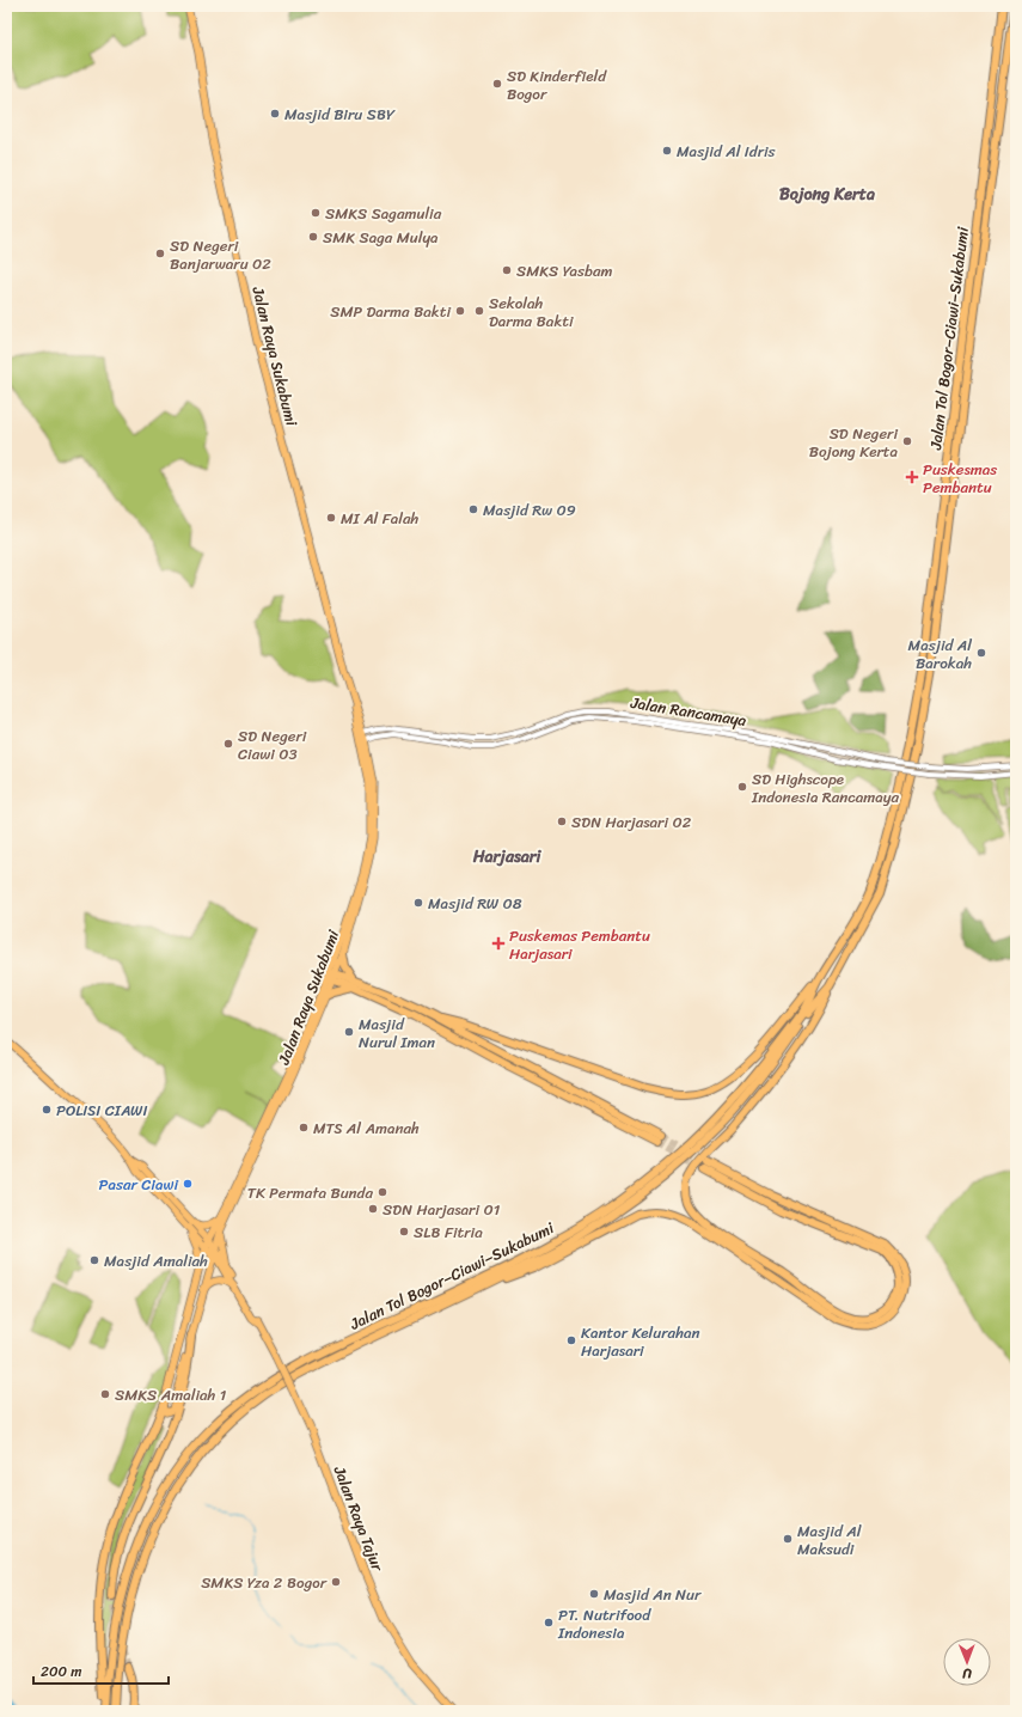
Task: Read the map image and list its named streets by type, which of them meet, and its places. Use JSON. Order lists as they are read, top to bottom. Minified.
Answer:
{"streets":{"highway":["Jalan Tol Bogor–Ciawi–Sukabumi","Jalan Raya Sukabumi","Jalan Raya Tajur"],"street":["Jalan Rancamaya"]},"crossings":[["Jalan Raya Sukabumi","Jalan Rancamaya"],["Jalan Raya Sukabumi","Jalan Raya Tajur"]],"districts":["Bojong Kerta","Harjasari"],"places":{"other":["SD Kinderfield Bogor","Masjid Biru SBY","Masjid Al Idris","SMKS Sagamulia","SMK Saga Mulya","SD Negeri Banjarwaru 02","SMKS Yasbam","SMP Darma Bakti","Sekolah Darma Bakti","SD Negeri Bojong Kerta","Masjid Rw 09","MI Al Falah","Masjid Al Barokah","SD Negeri Ciawi 03","SD Highscope Indonesia Rancamaya","SDN Harjasari 02","Masjid RW 08","Masjid Nurul Iman","POLISI CIAWI","MTS Al Amanah","Pasar Ciawi","TK Permata Bunda","SDN Harjasari 01","SLB Fitria","Masjid Amaliah","Kantor Kelurahan Harjasari","SMKS Amaliah 1","Masjid Al Maksudi","SMKS Yza 2 Bogor","Masjid An Nur","PT. Nutrifood Indonesia"],"health":["Puskesmas Pembantu","Puskemas Pembantu Harjasari"]},"scale_bar":"200 m","north":"bottom"}
